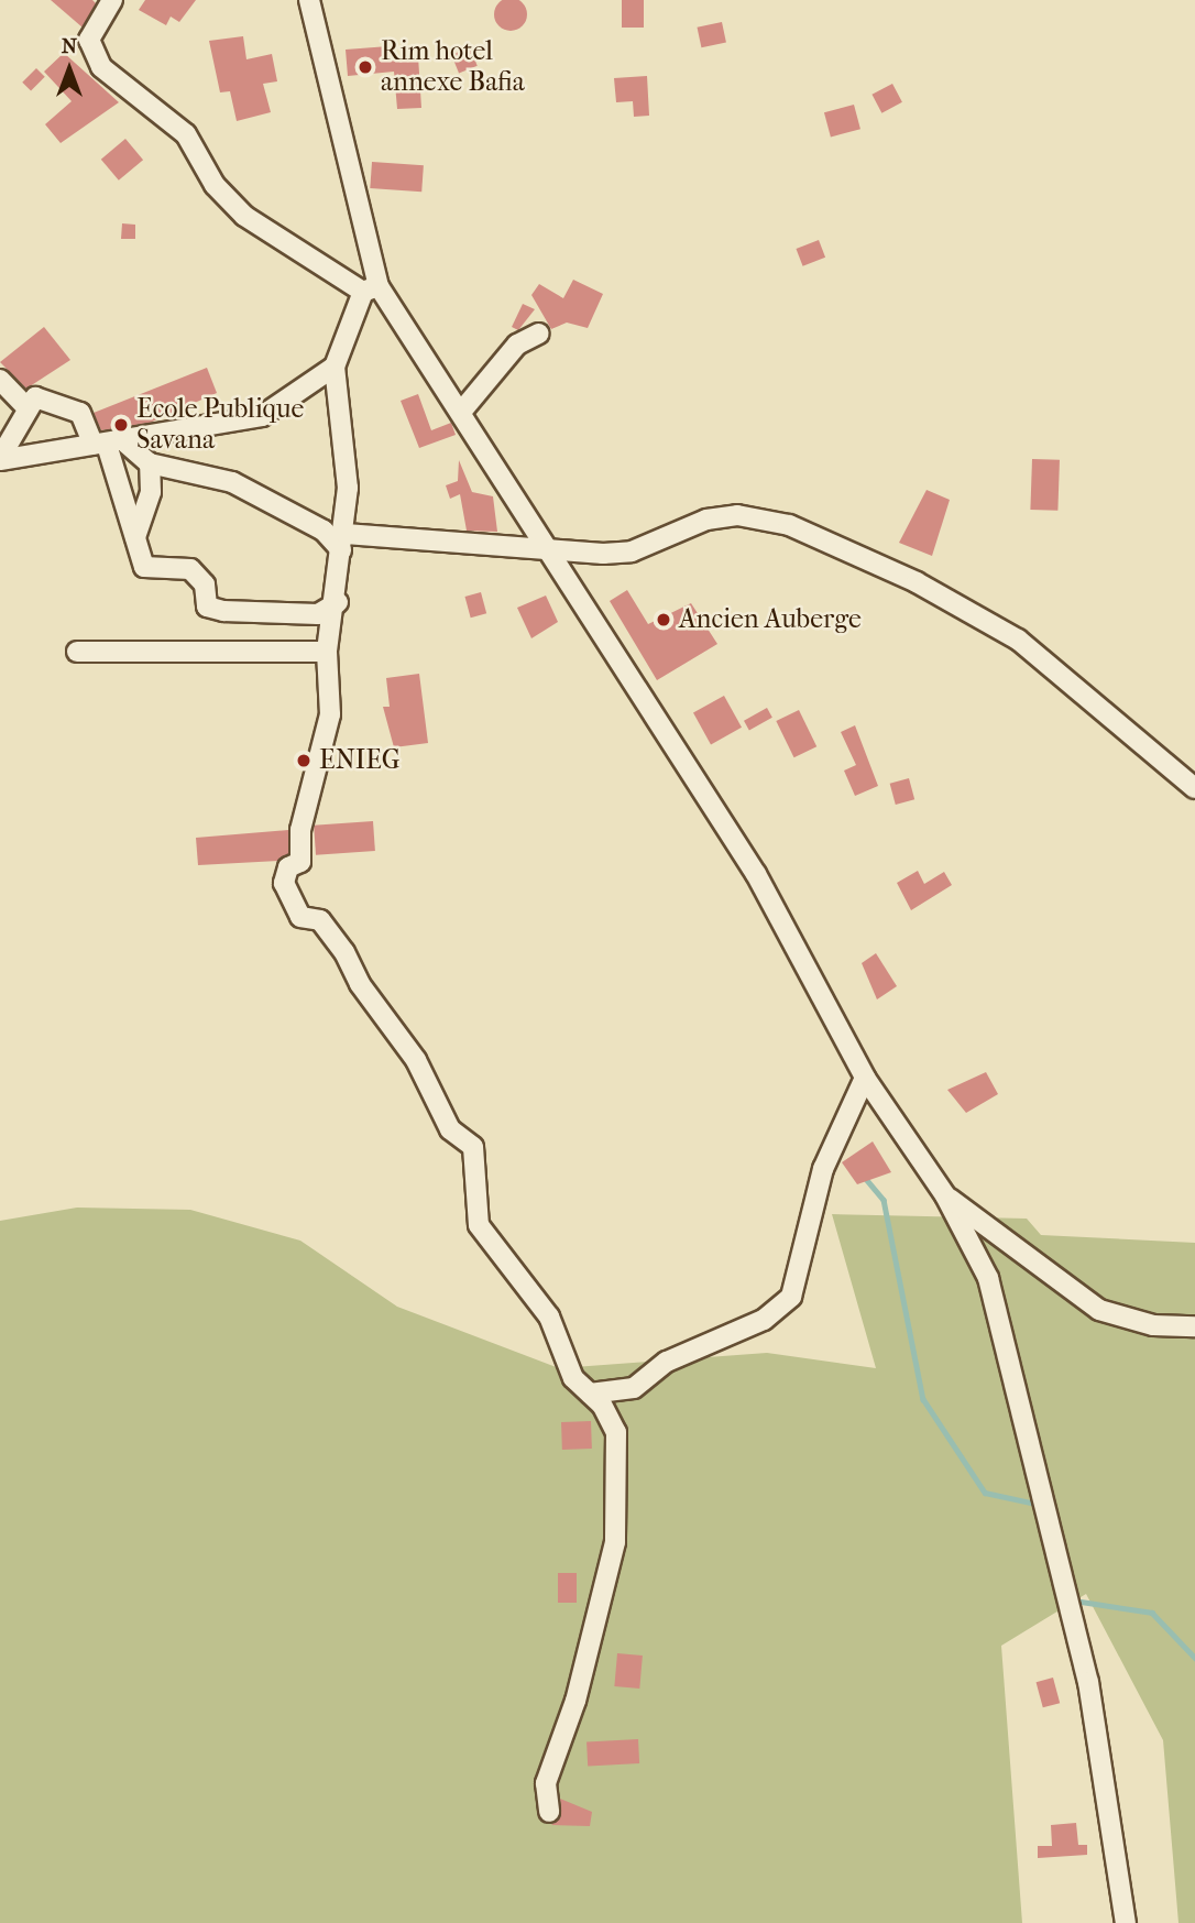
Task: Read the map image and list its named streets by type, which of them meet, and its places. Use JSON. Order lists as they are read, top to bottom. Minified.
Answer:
{"places":["Rim hotel annexe Bafia","Ecole Publique Savana","Ancien Auberge","ENIEG"],"north":"top"}
